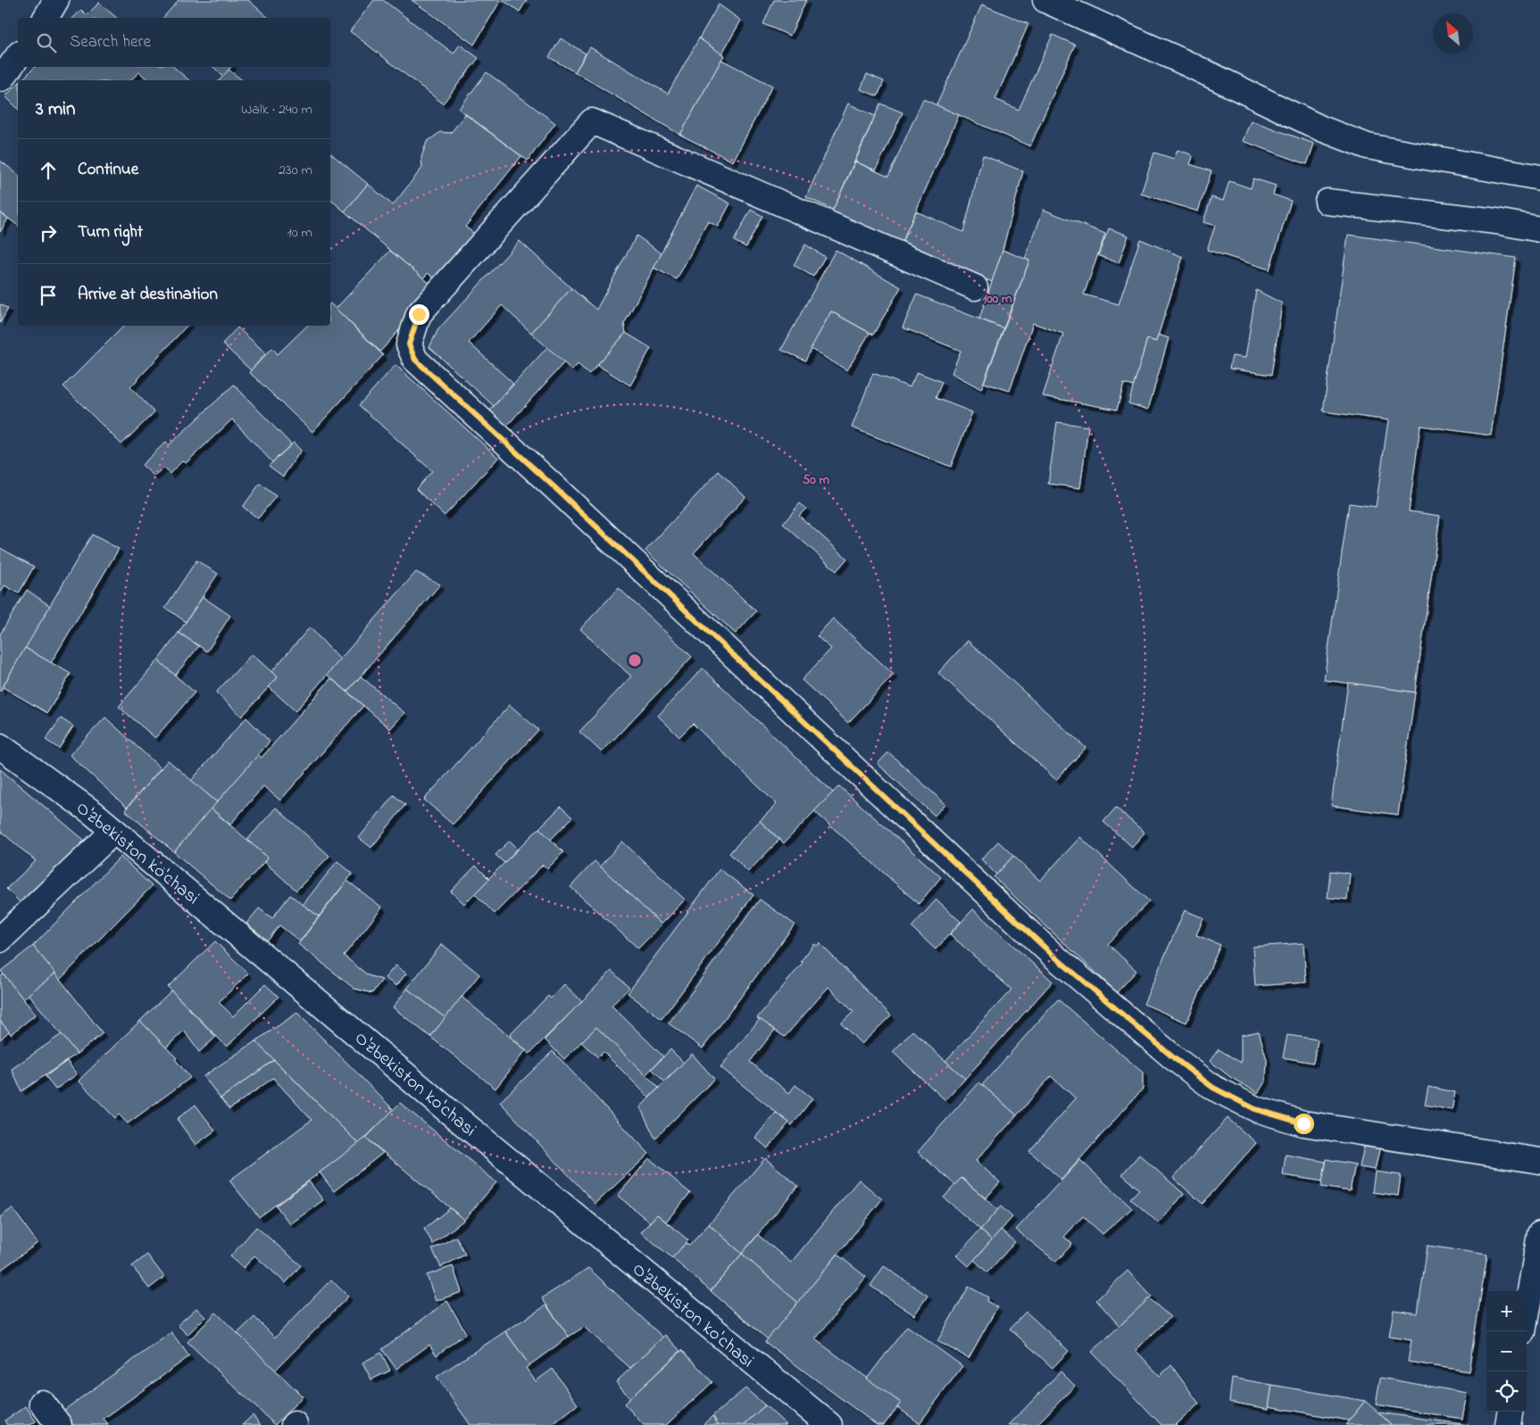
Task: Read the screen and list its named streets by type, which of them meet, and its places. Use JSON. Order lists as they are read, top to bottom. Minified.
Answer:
{"streets":{"street":["O'zbekiston ko'chasi"]},"north":"top left","page":{"search":"Search here","heading":["3 min","Walk · 240 m"],"list":[["Continue","230 m"],["Turn right","10 m"],"Arrive at destination"],"map_buttons":["+","−"]},"rings":["100 m","50 m"]}
